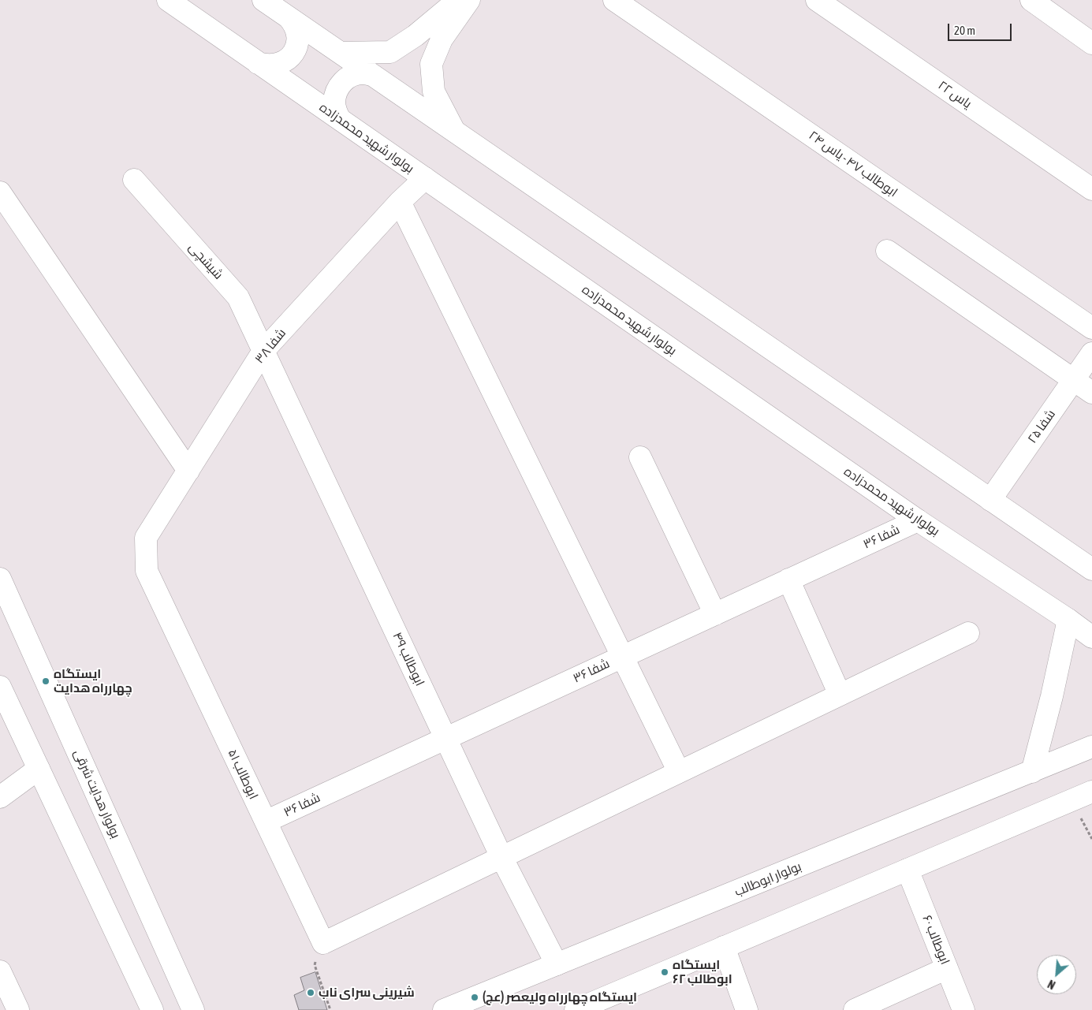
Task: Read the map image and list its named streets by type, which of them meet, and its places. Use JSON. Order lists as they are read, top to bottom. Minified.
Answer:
{"streets":{"street":["یاس ۲۲","بولوار شهید محمدزاده","ابوطالب ۴۷ - یاس ۲۴","شیشچی","شفا ۳۸","شفا ۲۵","شفا ۳۶","ابوطالب ۴۹","ابوطالب ۵۱","بولوار هدایت شرقی","بولوار ابوطالب","ابوطالب ۶۰"]},"crossings":[["بولوار شهید محمدزاده","شفا ۳۸"],["بولوار شهید محمدزاده","شفا ۳۶"],["شیشچی","شفا ۳۸"],["شیشچی","ابوطالب ۴۹"],["شفا ۳۸","ابوطالب ۴۹"],["شفا ۳۸","ابوطالب ۵۱"],["شفا ۳۶","ابوطالب ۴۹"],["شفا ۳۶","ابوطالب ۵۱"],["ابوطالب ۴۹","بولوار ابوطالب"]],"places":["ایستگاه چهارراه هدایت","ایستگاه ابوطالب ۶۲","شیرینی سرای ناب","ایستگاه چهارراه ولیعصر (عج)"],"scale_bar":"20 m","north":"bottom left"}
